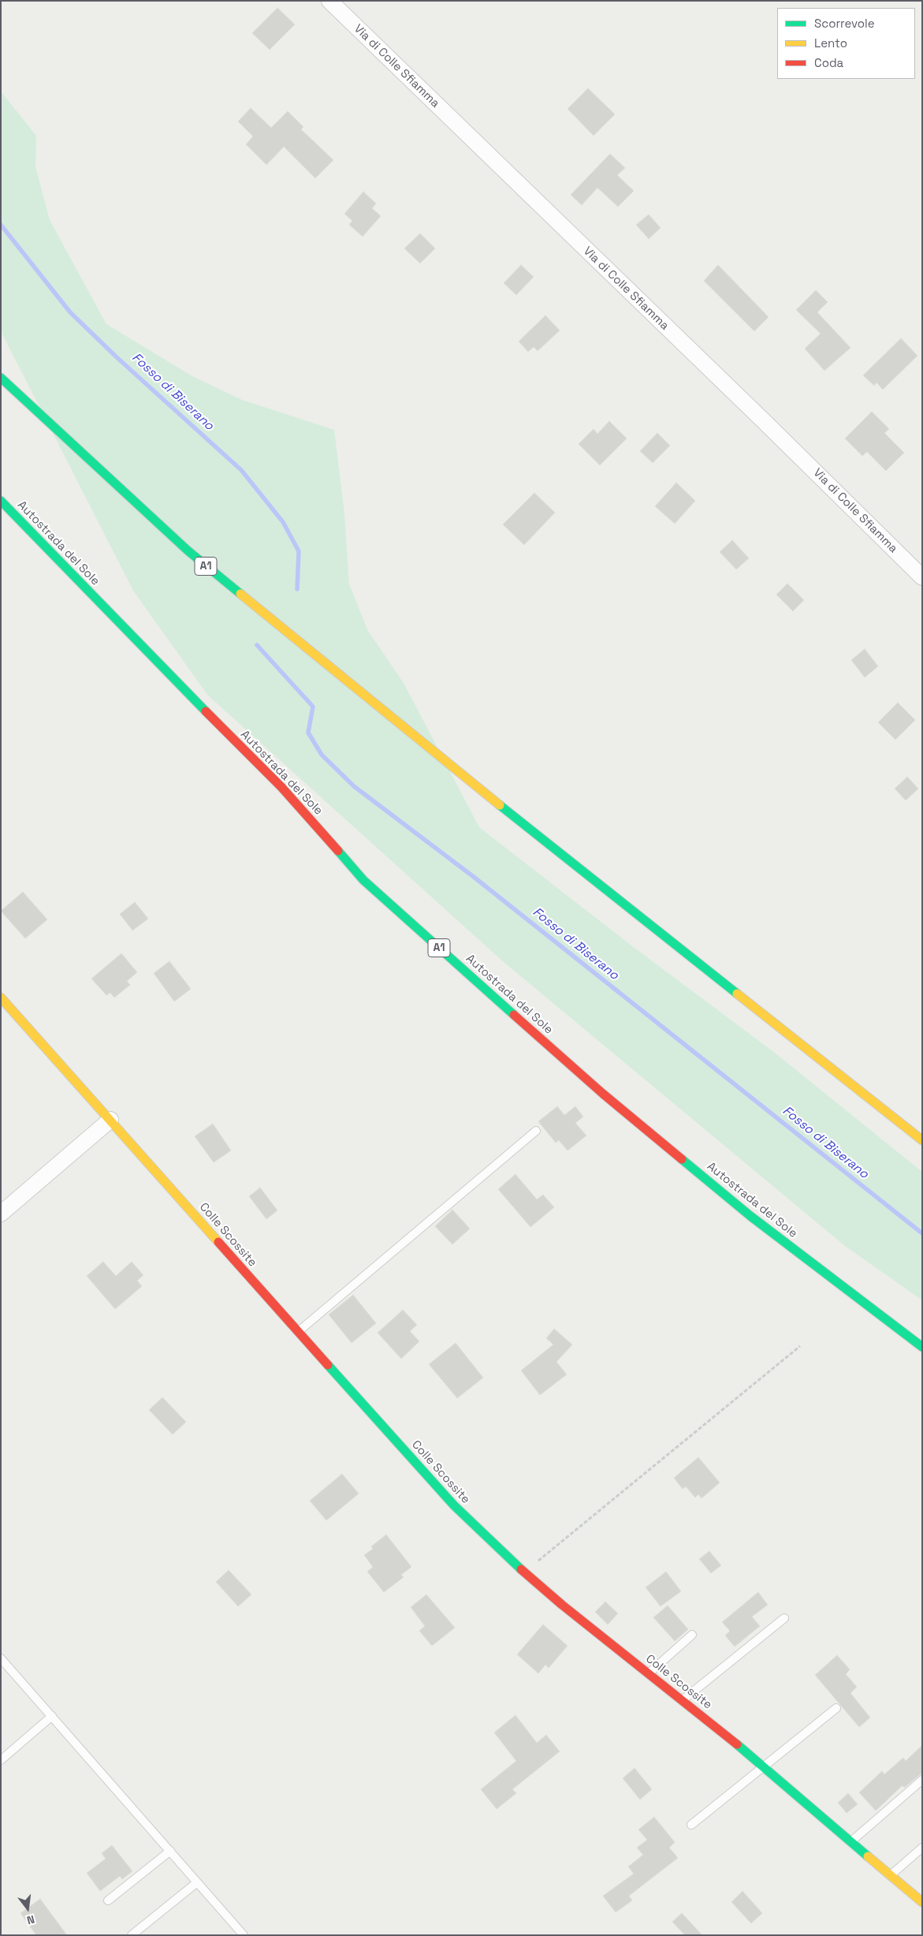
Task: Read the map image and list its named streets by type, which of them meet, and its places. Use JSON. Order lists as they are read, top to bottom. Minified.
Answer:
{"streets":{"main road":["Autostrada del Sole","A1","Colle Scossite"],"street":["Via di Colle Sfiamma"]},"water":["Fosso di Biserano"],"legend":["Scorrevole","Lento","Coda"],"north":"bottom"}
